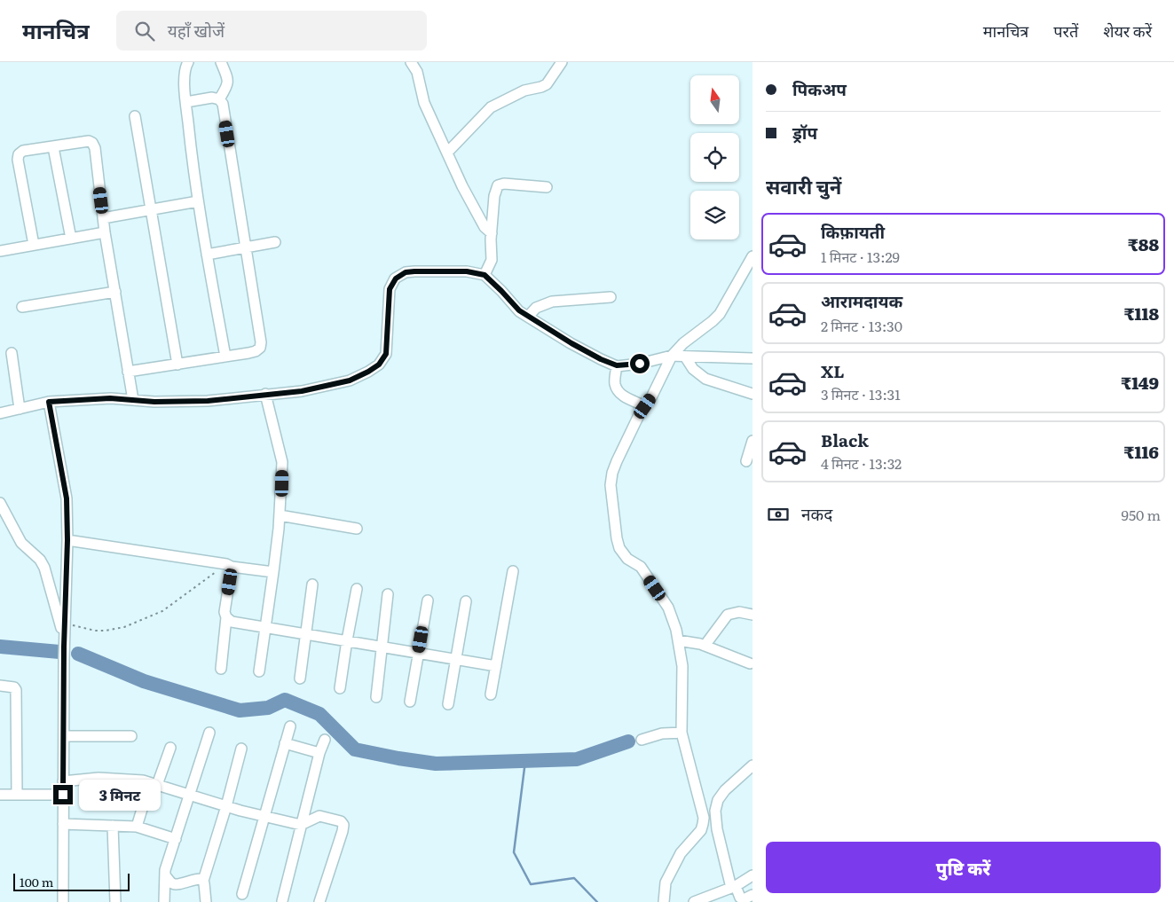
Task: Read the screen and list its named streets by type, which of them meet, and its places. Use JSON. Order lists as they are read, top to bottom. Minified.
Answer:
{"scale_bar":"100 m","north":"top","page":{"header":"मानचित्र","search":"यहाँ खोजें","nav":["मानचित्र","परतें","शेयर करें"],"banner":["पिकअप","ड्रॉप"],"heading":"सवारी चुनें","list":[{"name":"किफ़ायती","note":"1 मिनट · 13:29","value":"₹88"},{"name":"आरामदायक","note":"2 मिनट · 13:30","value":"₹118"},{"name":"XL","note":"3 मिनट · 13:31","value":"₹149"},{"name":"Black","note":"4 मिनट · 13:32","value":"₹116"}],"pay":["नकद","950 m"],"bubble":"3 मिनट","buttons":"पुष्टि करें","scale":"100 m"}}
